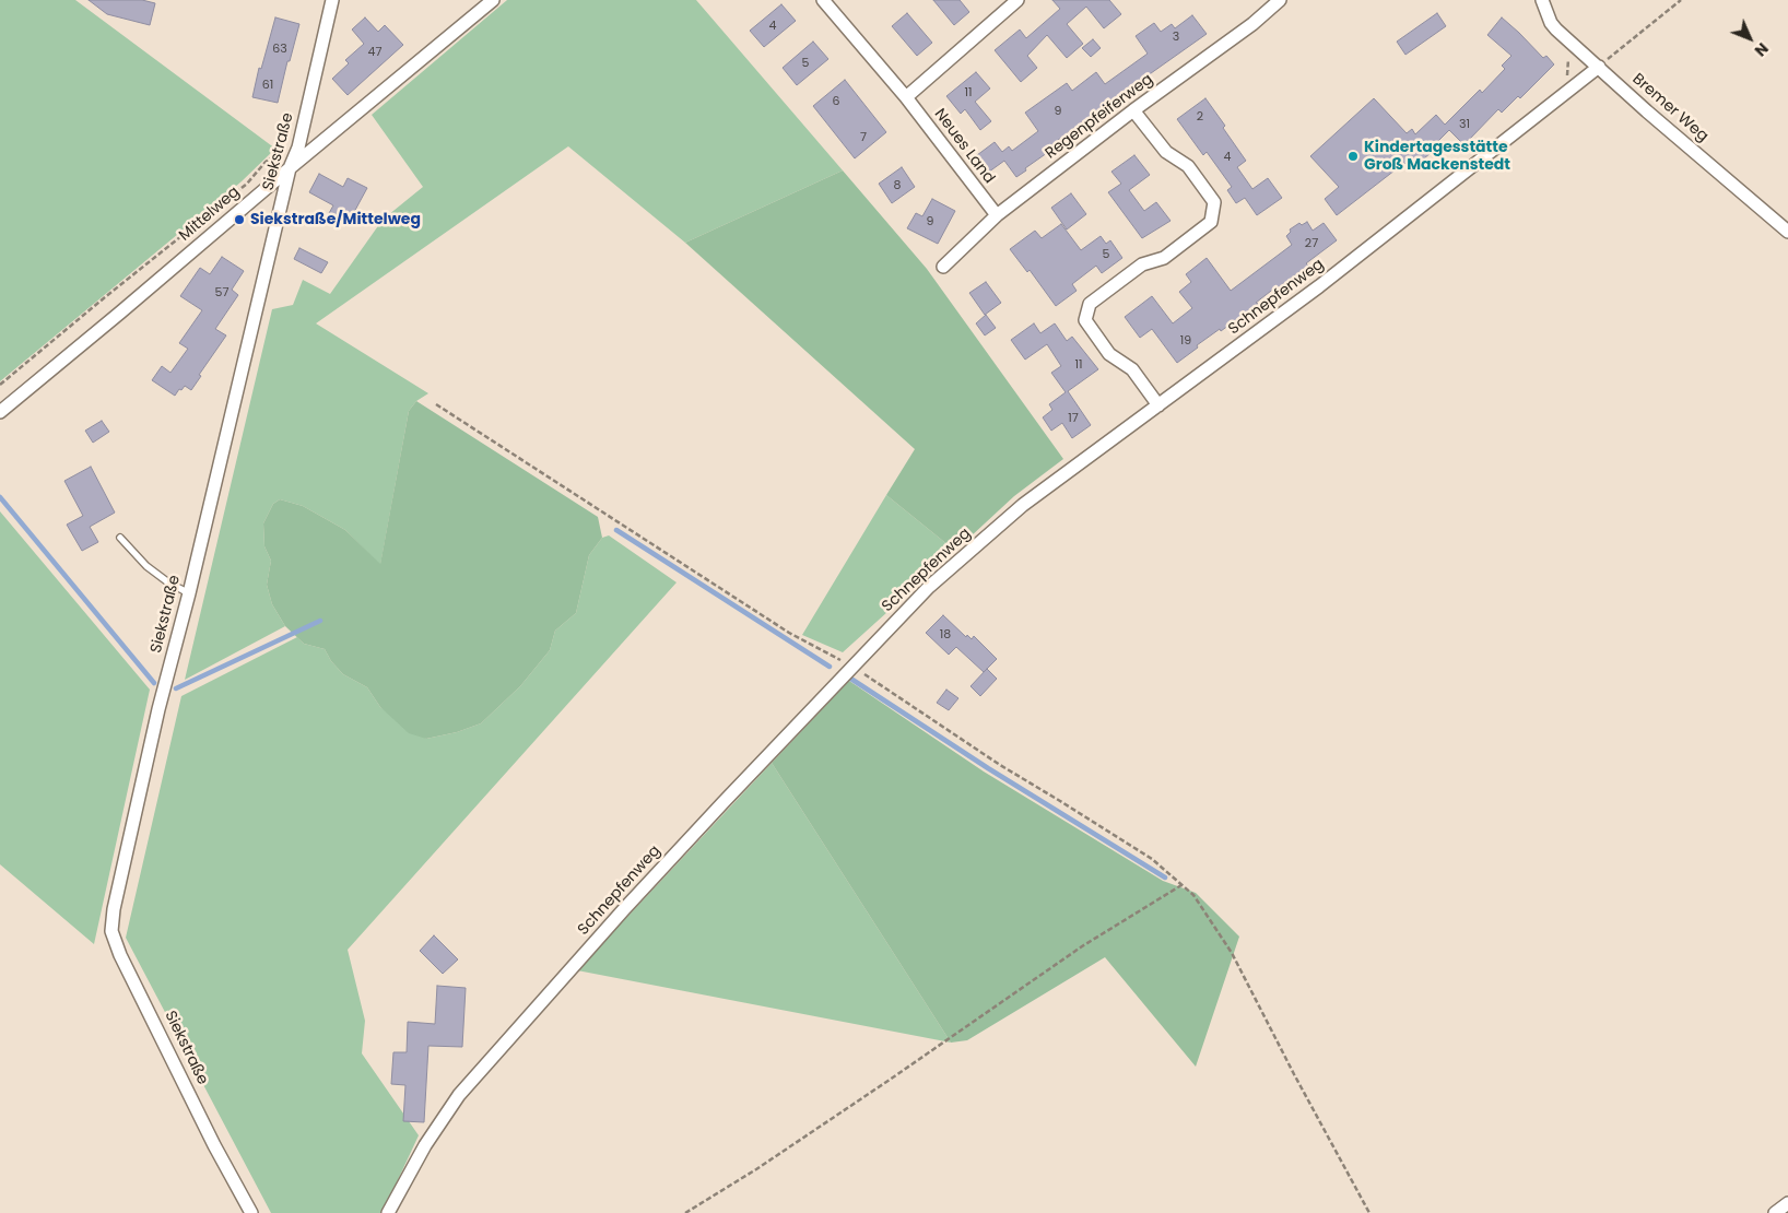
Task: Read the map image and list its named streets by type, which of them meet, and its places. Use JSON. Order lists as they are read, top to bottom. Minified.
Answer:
{"streets":{"street":["Bremer Weg","Regenpfeiferweg","Neues Land","Siekstraße","Mittelweg","Schnepfenweg"]},"crossings":[["Bremer Weg","Schnepfenweg"],["Regenpfeiferweg","Neues Land"],["Siekstraße","Mittelweg"]],"places":["Kindertagesstätte Groß Mackenstedt","Siekstraße/Mittelweg"],"house_numbers":["4","3","63","47","5","61","11","6","9","2","31","7","4","8","9","27","5","57","19","11","17","18"],"north":"bottom right"}
